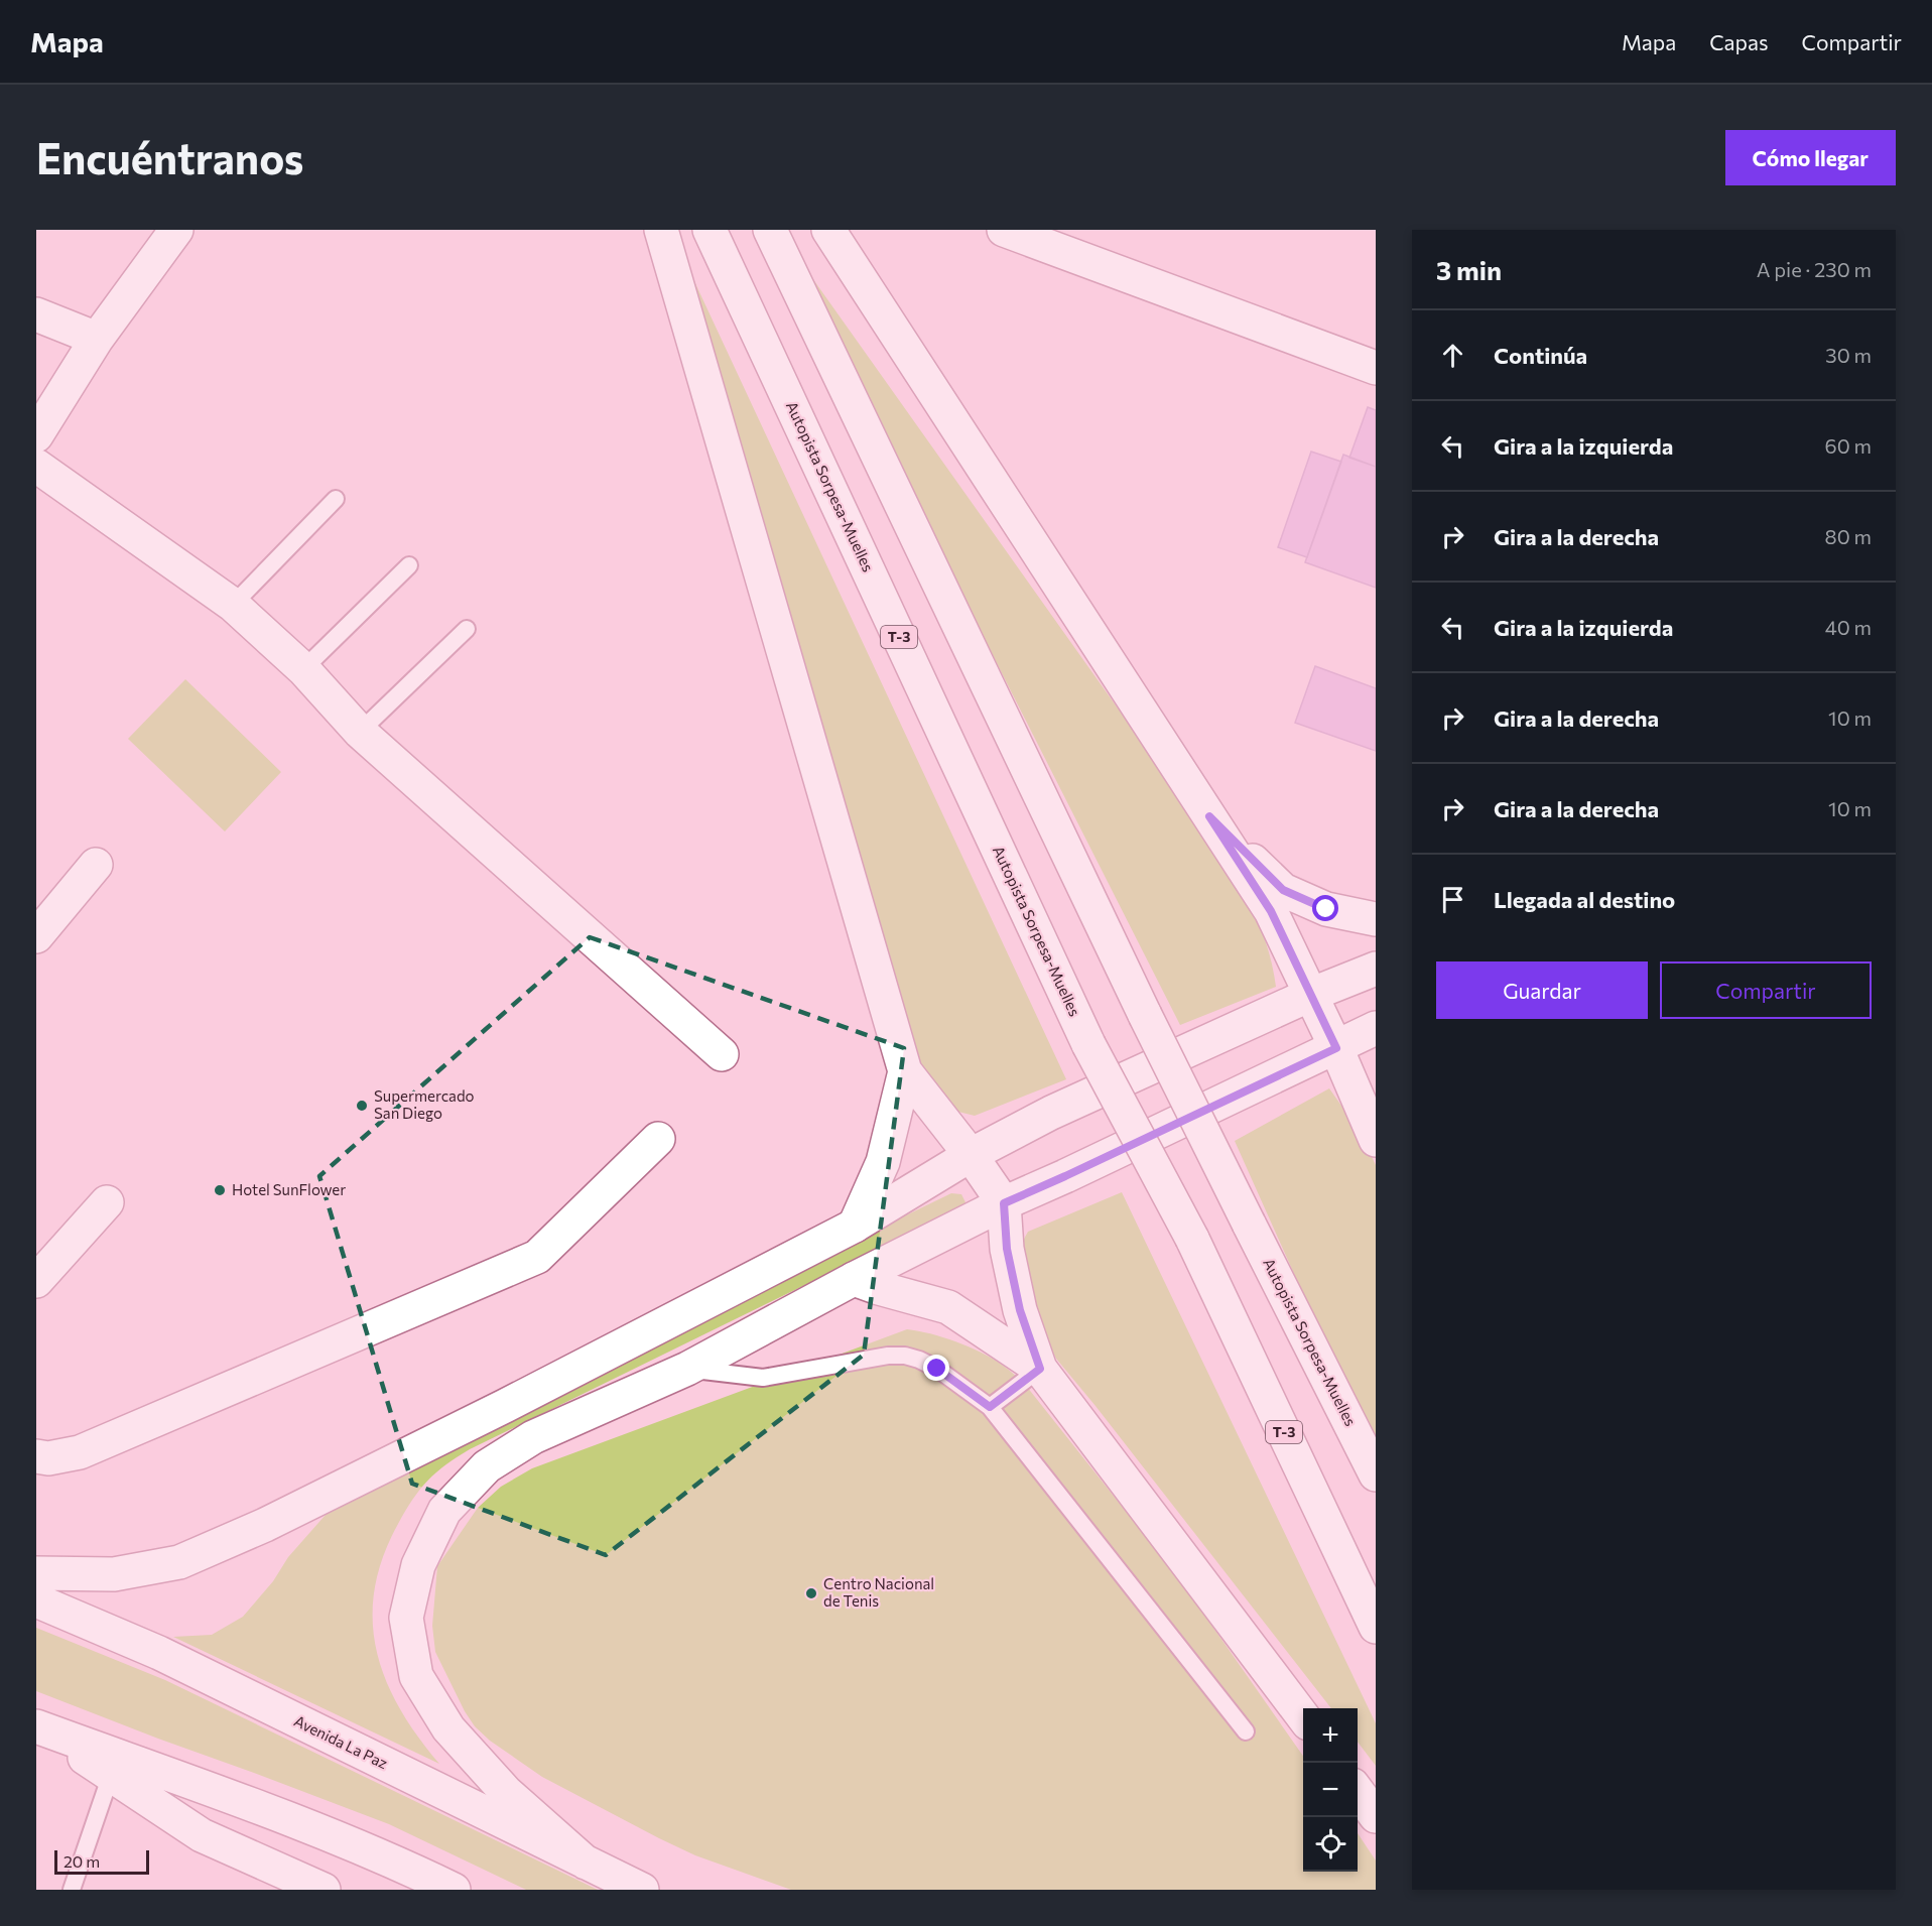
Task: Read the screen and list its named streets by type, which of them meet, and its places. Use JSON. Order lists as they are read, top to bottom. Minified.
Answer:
{"streets":{"street":["Autopista Sorpesa-Muelles","T-3","Avenida La Paz"]},"places":["Supermercado San Diego","Hotel SunFlower","Centro Nacional de Tenis"],"scale_bar":"20 m","page":{"header":"Mapa","nav":["Mapa","Capas","Compartir"],"buttons":["Cómo llegar",["Guardar","Compartir"]],"title":"Encuéntranos","heading":["3 min","A pie · 230 m"],"list":[["Continúa","30 m"],["Gira a la izquierda","60 m"],["Gira a la derecha","80 m"],["Gira a la izquierda","40 m"],["Gira a la derecha","10 m"],["Gira a la derecha","10 m"],"Llegada al destino"],"map_buttons":["+","−"],"scale":"20 m"}}
